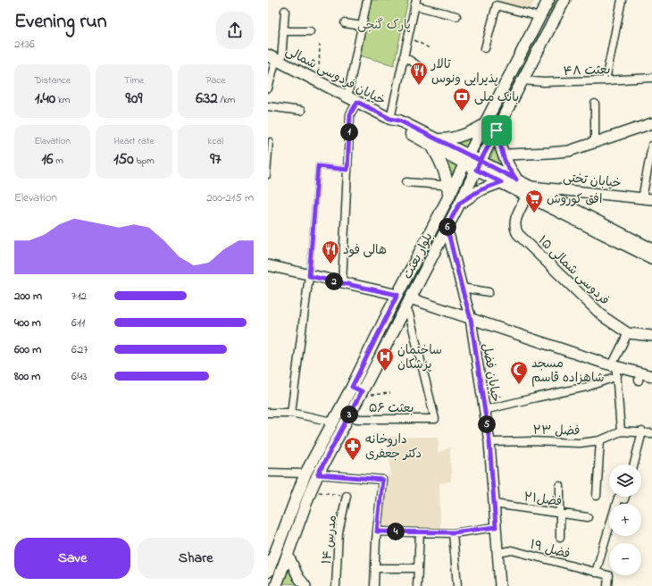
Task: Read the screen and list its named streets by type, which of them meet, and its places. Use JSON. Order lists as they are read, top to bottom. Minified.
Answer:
{"streets":{"main road":["خیابان فردوسی شمالی","بلوار بعثت"],"street":["بعثت ۴۸","خیابان تختی","فردوسی شمالی ۱۵","خیابان فضل","بعثت ۵۶","فضل ۲۳","فضل۲۱","مدرس ۱۴","فضل ۱۹"]},"crossings":[["بعثت ۴۸","بلوار بعثت"],["خیابان فردوسی شمالی","بلوار بعثت"],["خیابان تختی","فردوسی شمالی ۱۵"],["بلوار بعثت","خیابان فضل"],["بلوار بعثت","بعثت ۵۶"],["خیابان فضل","فضل ۲۳"],["خیابان فضل","فضل۲۱"],["خیابان فضل","فضل ۱۹"]],"parks":["پارک گنجی"],"places":{"restaurant":["تالار پذیرایی ونوس","هالی فود"],"bank":["بانک ملی"],"supermarket":["افق کوروش"],"hospital":["ساختمان پزشکان"],"mosque":["مسجد شاهزاده قاسم"],"pharmacy":["داروخانه دکتر جعفری"]},"page":{"heading":["Evening run","21:36"],"stats":[["Distance","1.40 km"],["Time","9:09"],["Pace","6:32 /km"],["Elevation","16 m"],["Heart rate","150 bpm"],["kcal","97"]],"pins":["1","6","2","3","5","4"],"chart":["Elevation","200–215 m"],"list":[{"name":"200 m","note":"7:12"},{"name":"400 m","note":"6:11"},{"name":"600 m","note":"6:27"},{"name":"800 m","note":"6:43"}],"map_buttons":["+","−"],"buttons":["Save","Share"]}}
